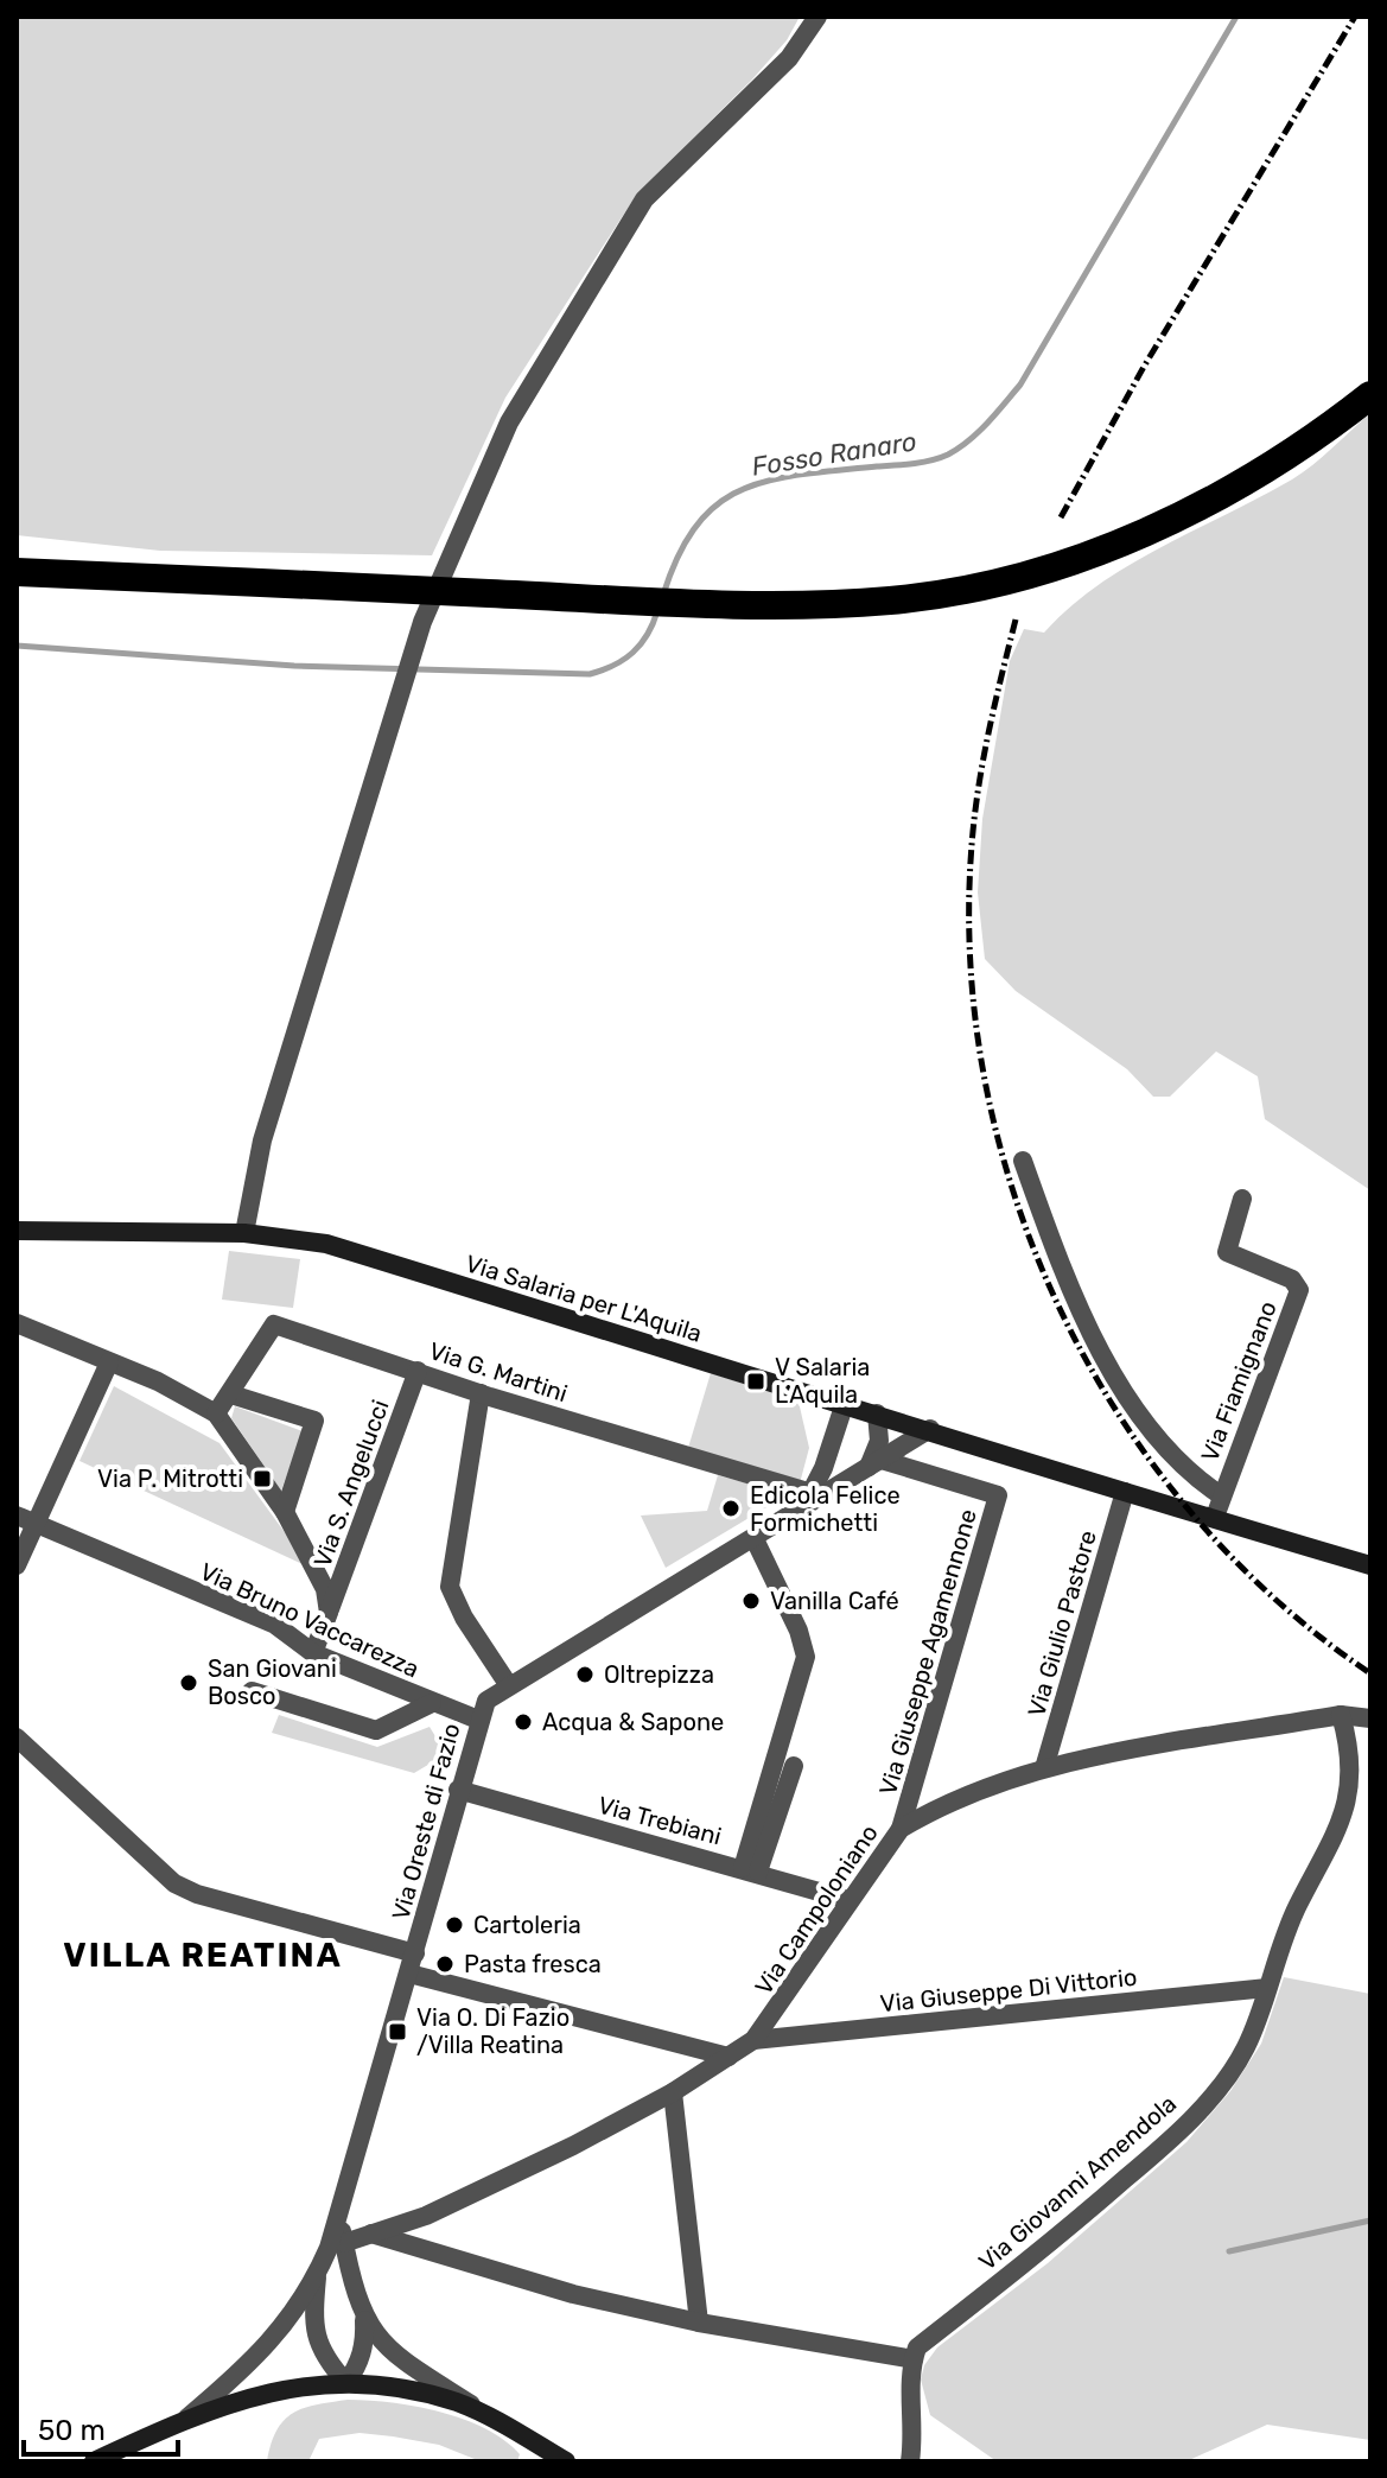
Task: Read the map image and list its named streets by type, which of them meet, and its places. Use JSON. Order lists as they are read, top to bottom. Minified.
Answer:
{"streets":{"main road":["Via Salaria per L'Aquila"],"street":["Via G. Martini","Via Fiamignano","Via S. Angelucci","Via Bruno Vaccarezza","Via Giulio Pastore","Via Giuseppe Agamennone","Via Trebiani","Via Oreste di Fazio","Via Campoloniano","Via Giuseppe Di Vittorio","Via Giovanni Amendola"]},"crossings":[["Via Salaria per L'Aquila","Via Fiamignano"],["Via Salaria per L'Aquila","Via Giulio Pastore"],["Via Salaria per L'Aquila","Via Oreste di Fazio"],["Via G. Martini","Via S. Angelucci"],["Via S. Angelucci","Via Bruno Vaccarezza"],["Via Bruno Vaccarezza","Via Oreste di Fazio"],["Via Giulio Pastore","Via Campoloniano"],["Via Giuseppe Agamennone","Via Oreste di Fazio"],["Via Giuseppe Agamennone","Via Campoloniano"],["Via Trebiani","Via Oreste di Fazio"],["Via Trebiani","Via Campoloniano"],["Via Campoloniano","Via Giuseppe Di Vittorio"],["Via Campoloniano","Via Giovanni Amendola"],["Via Giuseppe Di Vittorio","Via Giovanni Amendola"]],"districts":["VILLA REATINA"],"water":["Fosso Ranaro"],"places":{"transit":["V Salaria L'Aquila","Via P. Mitrotti","Via O. Di Fazio /Villa Reatina"],"other":["Edicola Felice Formichetti","Vanilla Café","Oltrepizza","San Giovani Bosco","Acqua & Sapone","Cartoleria","Pasta fresca"]},"scale_bar":"50 m"}
